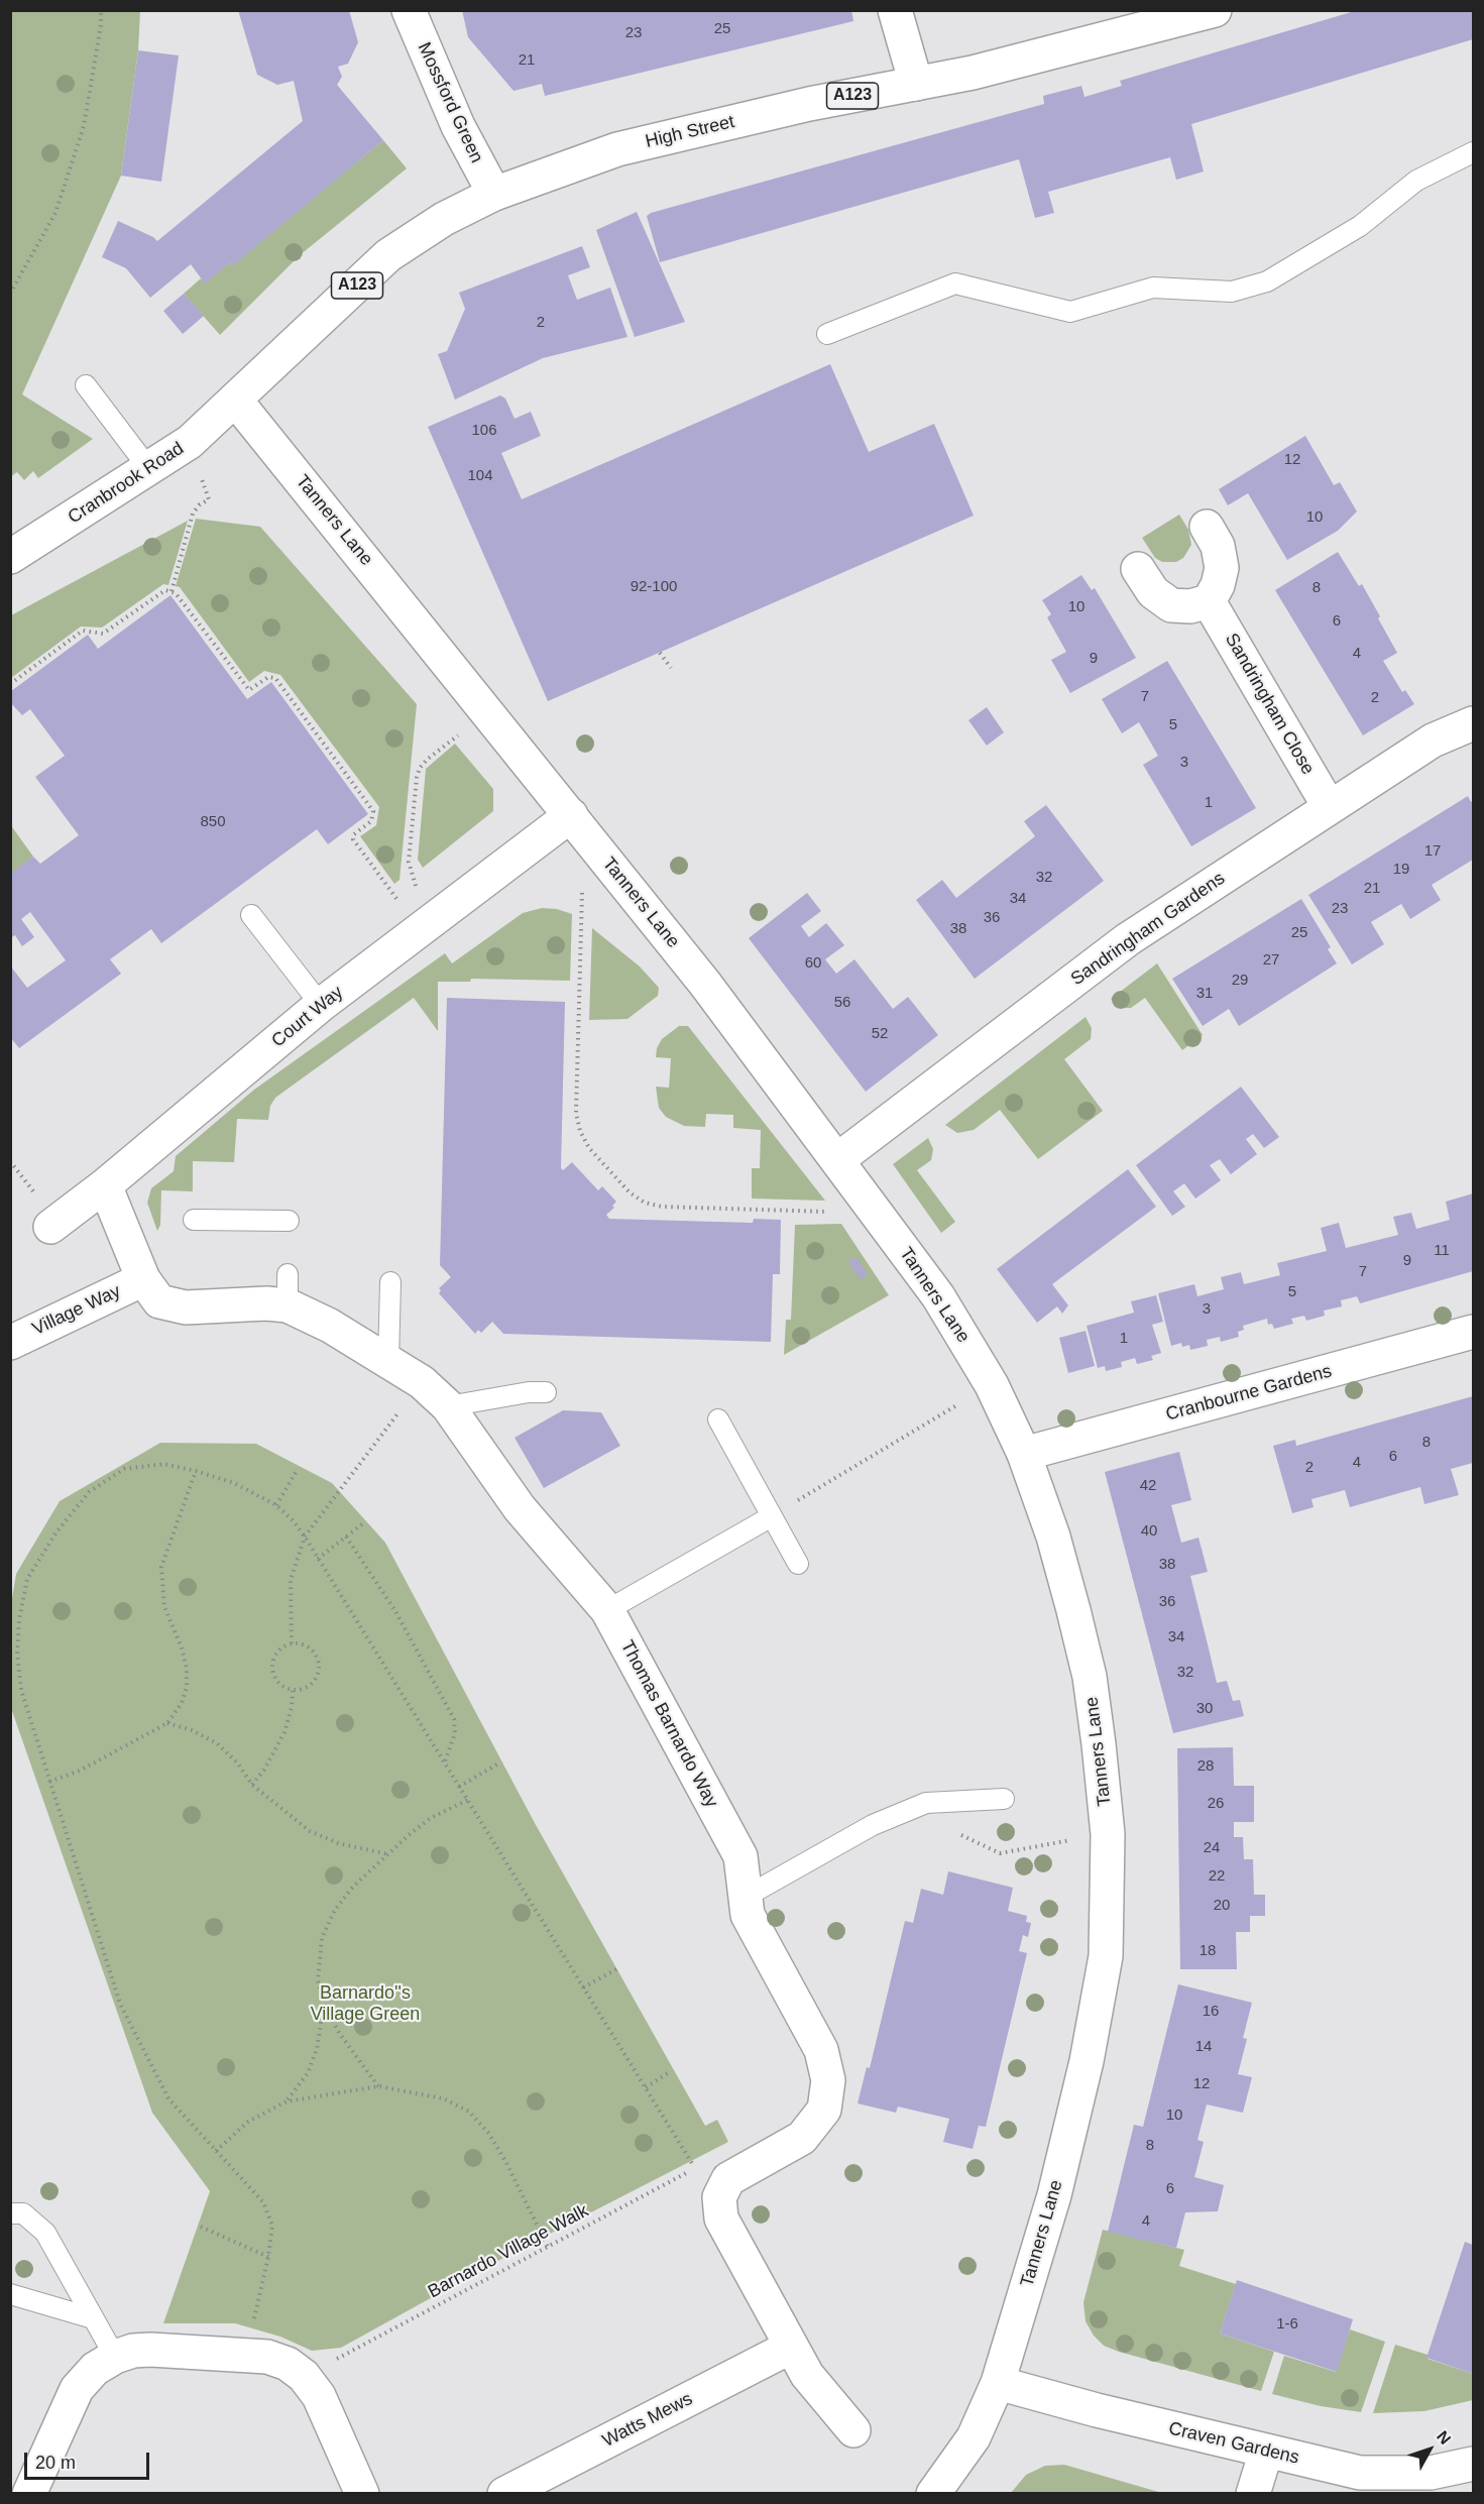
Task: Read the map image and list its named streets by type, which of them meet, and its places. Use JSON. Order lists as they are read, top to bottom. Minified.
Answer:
{"streets":{"street":["A123","Mossford Green","High Street","Cranbrook Road","Tanners Lane","Sandringham Close","Sandringham Gardens","Court Way","Village Way","Cranbourne Gardens","Thomas Barnardo Way","Watts Mews","Craven Gardens"],"path":["Barnardo Village Walk"]},"crossings":[["Mossford Green","High Street"],["High Street","Cranbrook Road"],["High Street","Tanners Lane"],["Cranbrook Road","Tanners Lane"],["Tanners Lane","Sandringham Gardens"],["Tanners Lane","Court Way"],["Tanners Lane","Cranbourne Gardens"],["Tanners Lane","Craven Gardens"],["Sandringham Close","Sandringham Gardens"],["Court Way","Thomas Barnardo Way"],["Village Way","Thomas Barnardo Way"],["Thomas Barnardo Way","Watts Mews"]],"parks":["Barnardo''s Village Green"],"house_numbers":["25","23","21","2","106","12","104","10","92-100","8","10","6","4","9","7","2","5","3","1","850","17","19","32","21","34","23","36","38","25","27","60","29","31","56","52","11","9","7","5","3","1","8","6","4","2","42","40","38","36","34","32","30","28","26","24","22","20","18","16","14","12","10","8","6","4","1-6"],"scale_bar":"20 m","north":"top right"}
